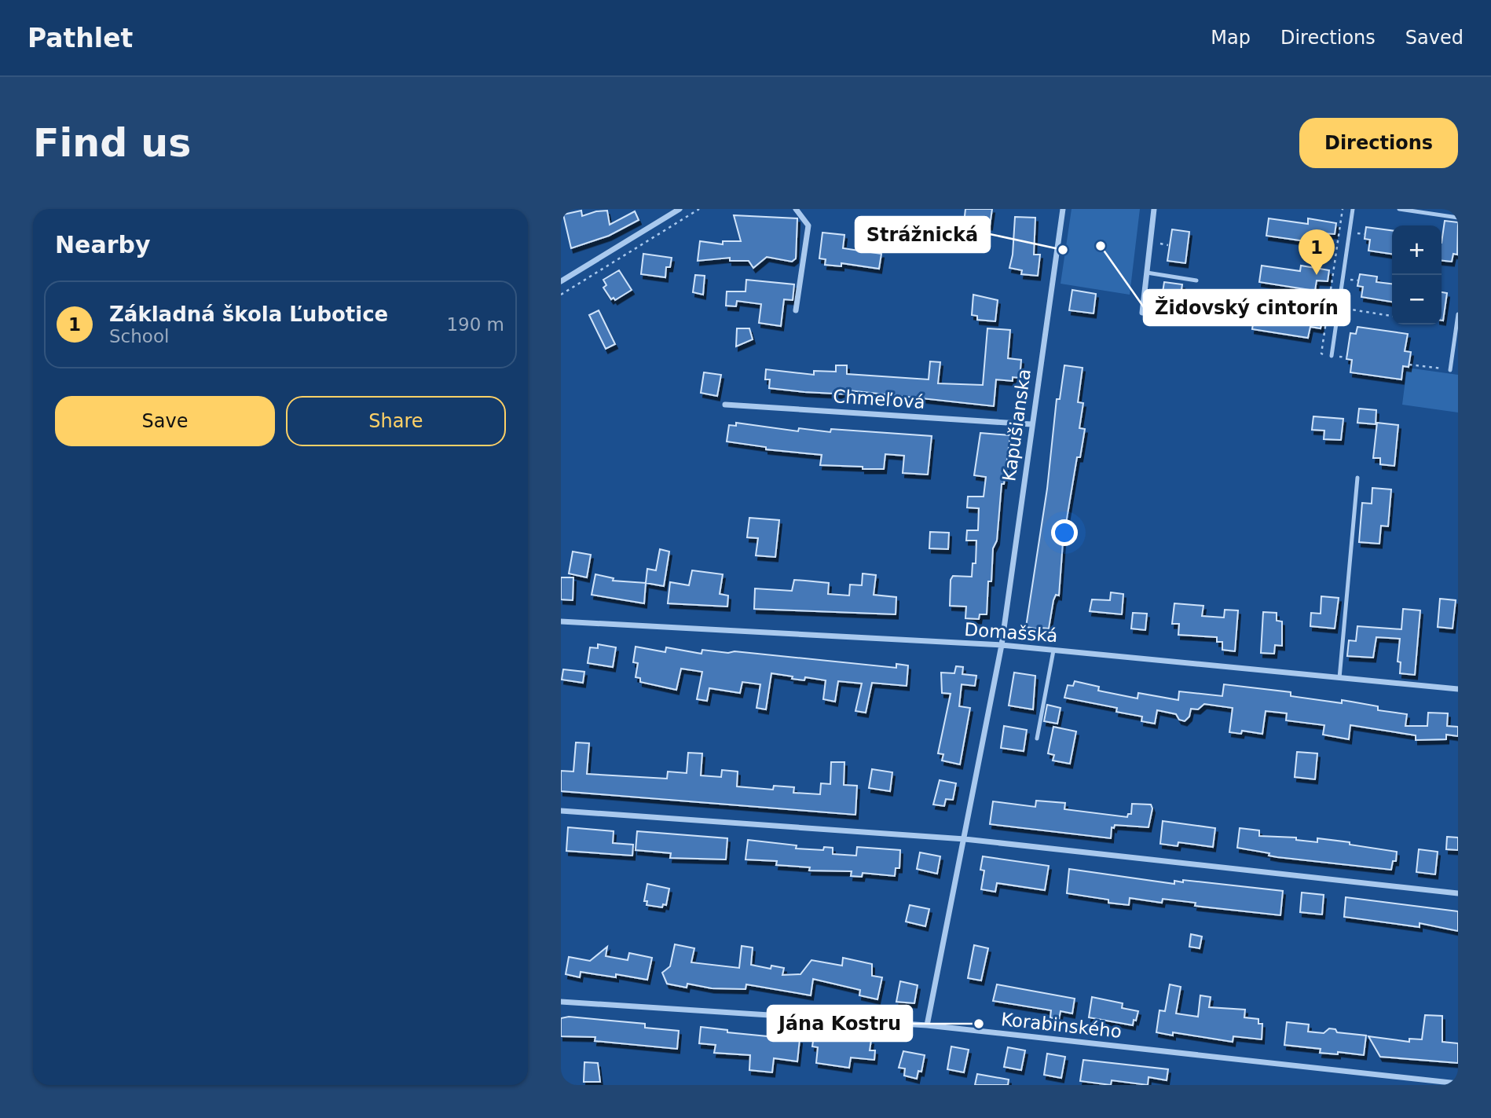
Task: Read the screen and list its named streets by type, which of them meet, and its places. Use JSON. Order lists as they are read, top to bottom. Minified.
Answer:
{"streets":{"street":["Chmeľová","Kapušianska","Domašská","Korabinského"]},"crossings":[["Chmeľová","Kapušianska"],["Kapušianska","Domašská"],["Kapušianska","Korabinského"]],"places":["Židovský cintorín","Strážnická","Jána Kostru"],"page":{"header":"Pathlet","nav":["Map","Directions","Saved"],"buttons":["Directions",["Save","Share"]],"title":"Find us","heading":"Nearby","map_buttons":["+","−"],"pins":"1","list":[{"mark":"1","name":"Základná škola Ľubotice","note":"School","value":"190 m"}]}}
